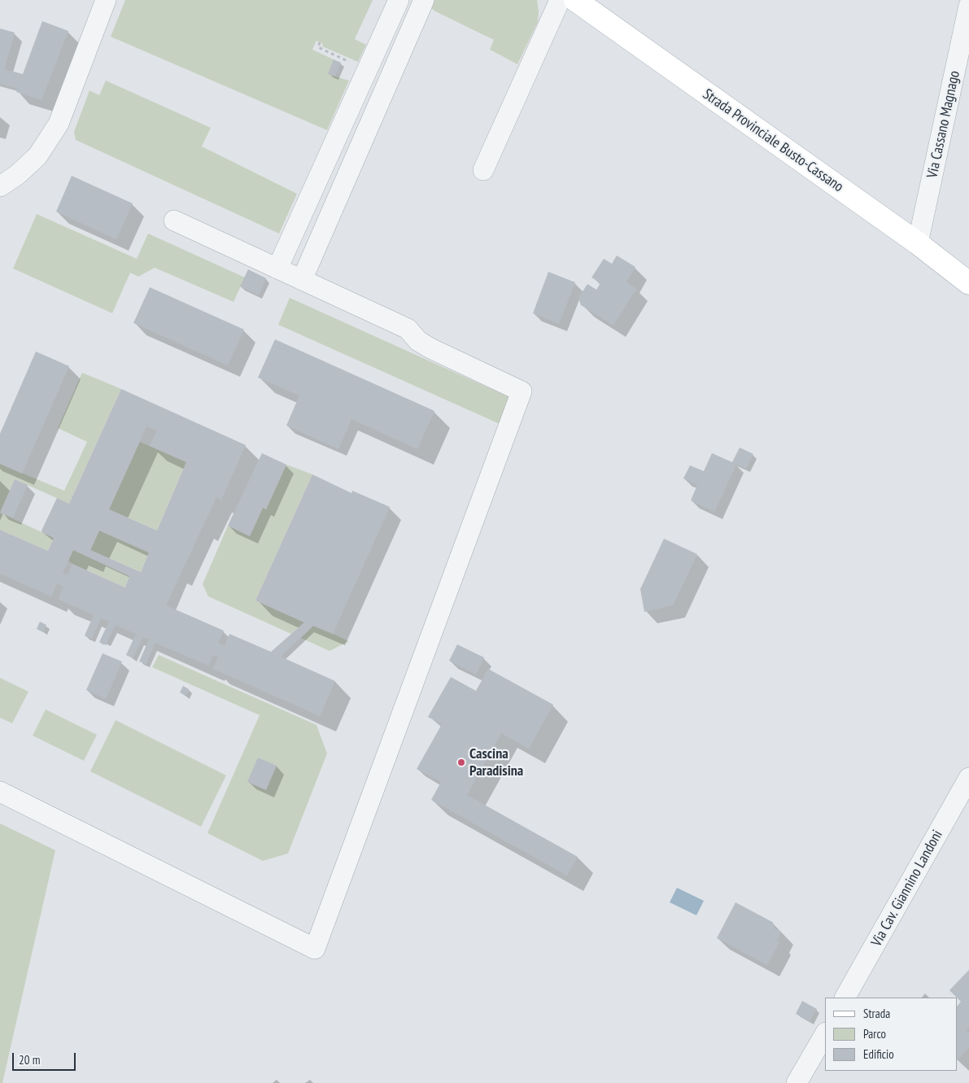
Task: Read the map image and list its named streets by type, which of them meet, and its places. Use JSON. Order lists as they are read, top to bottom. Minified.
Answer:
{"streets":{"main road":["Strada Provinciale Busto-Cassano"],"street":["Via Cassano Magnago","Via Cav. Giannino Landoni"]},"crossings":[["Via Cassano Magnago","Strada Provinciale Busto-Cassano"]],"places":["Cascina Paradisina"],"legend":["Strada","Parco","Edificio"],"scale_bar":"20 m"}
